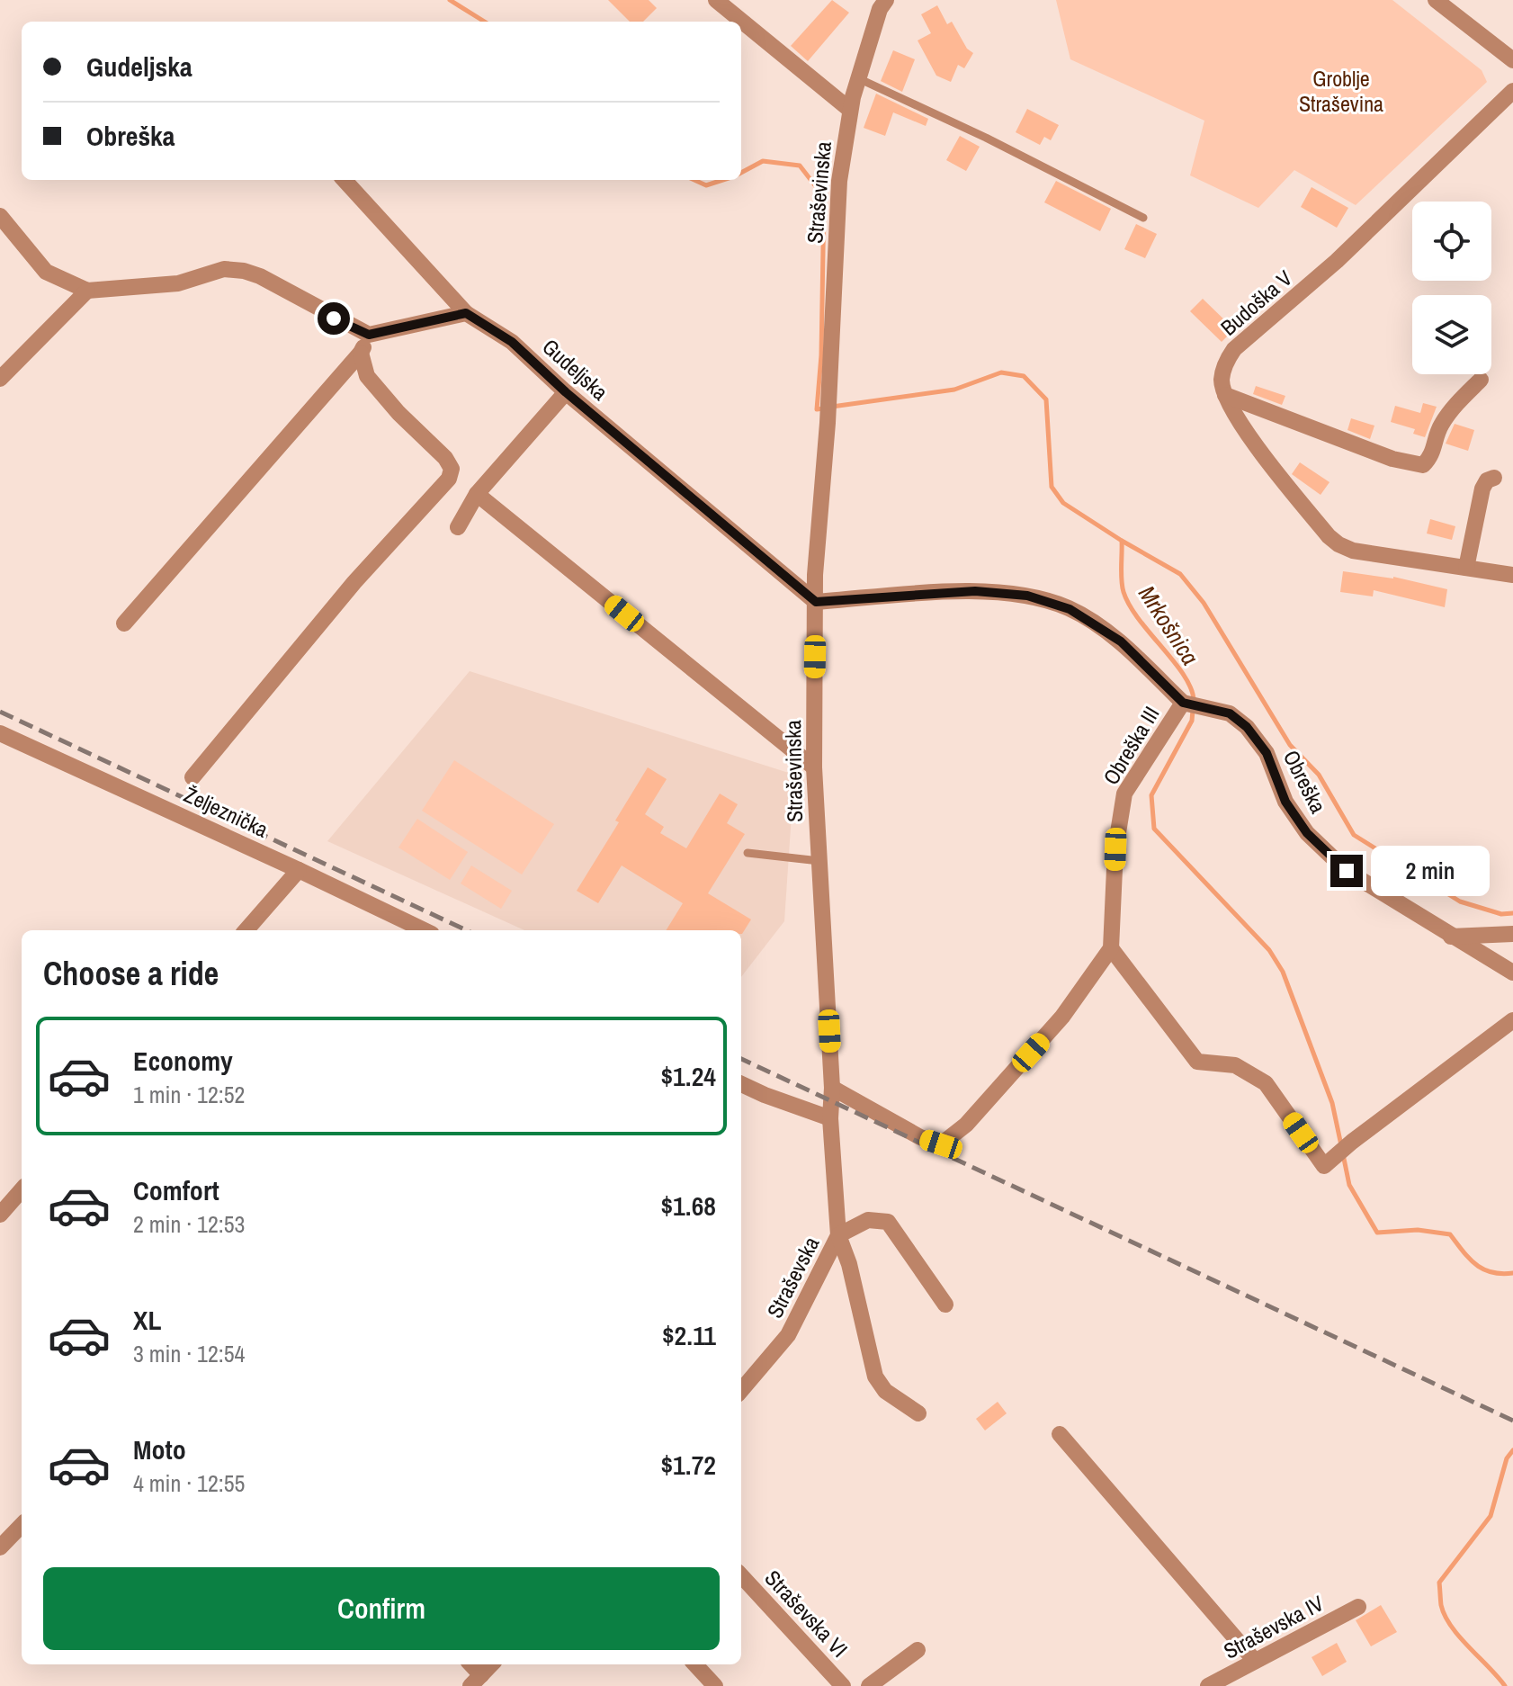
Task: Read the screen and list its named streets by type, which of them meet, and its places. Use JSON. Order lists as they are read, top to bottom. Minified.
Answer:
{"streets":{"street":["Straševinska","Budoška V","Gudeljska","Obreška III","Obreška","Željeznička","Straševska","Straševska VI","Straševska IV"]},"crossings":[["Straševinska","Gudeljska"],["Straševinska","Straševska"],["Obreška III","Obreška"]],"water":["Mrkošnica"],"parks":["Groblje Straševina"],"page":{"banner":["Gudeljska","Obreška"],"bubble":"2 min","heading":"Choose a ride","list":[{"name":"Economy","note":"1 min · 12:52","value":"$1.24"},{"name":"Comfort","note":"2 min · 12:53","value":"$1.68"},{"name":"XL","note":"3 min · 12:54","value":"$2.11"},{"name":"Moto","note":"4 min · 12:55","value":"$1.72"}],"buttons":"Confirm"}}
